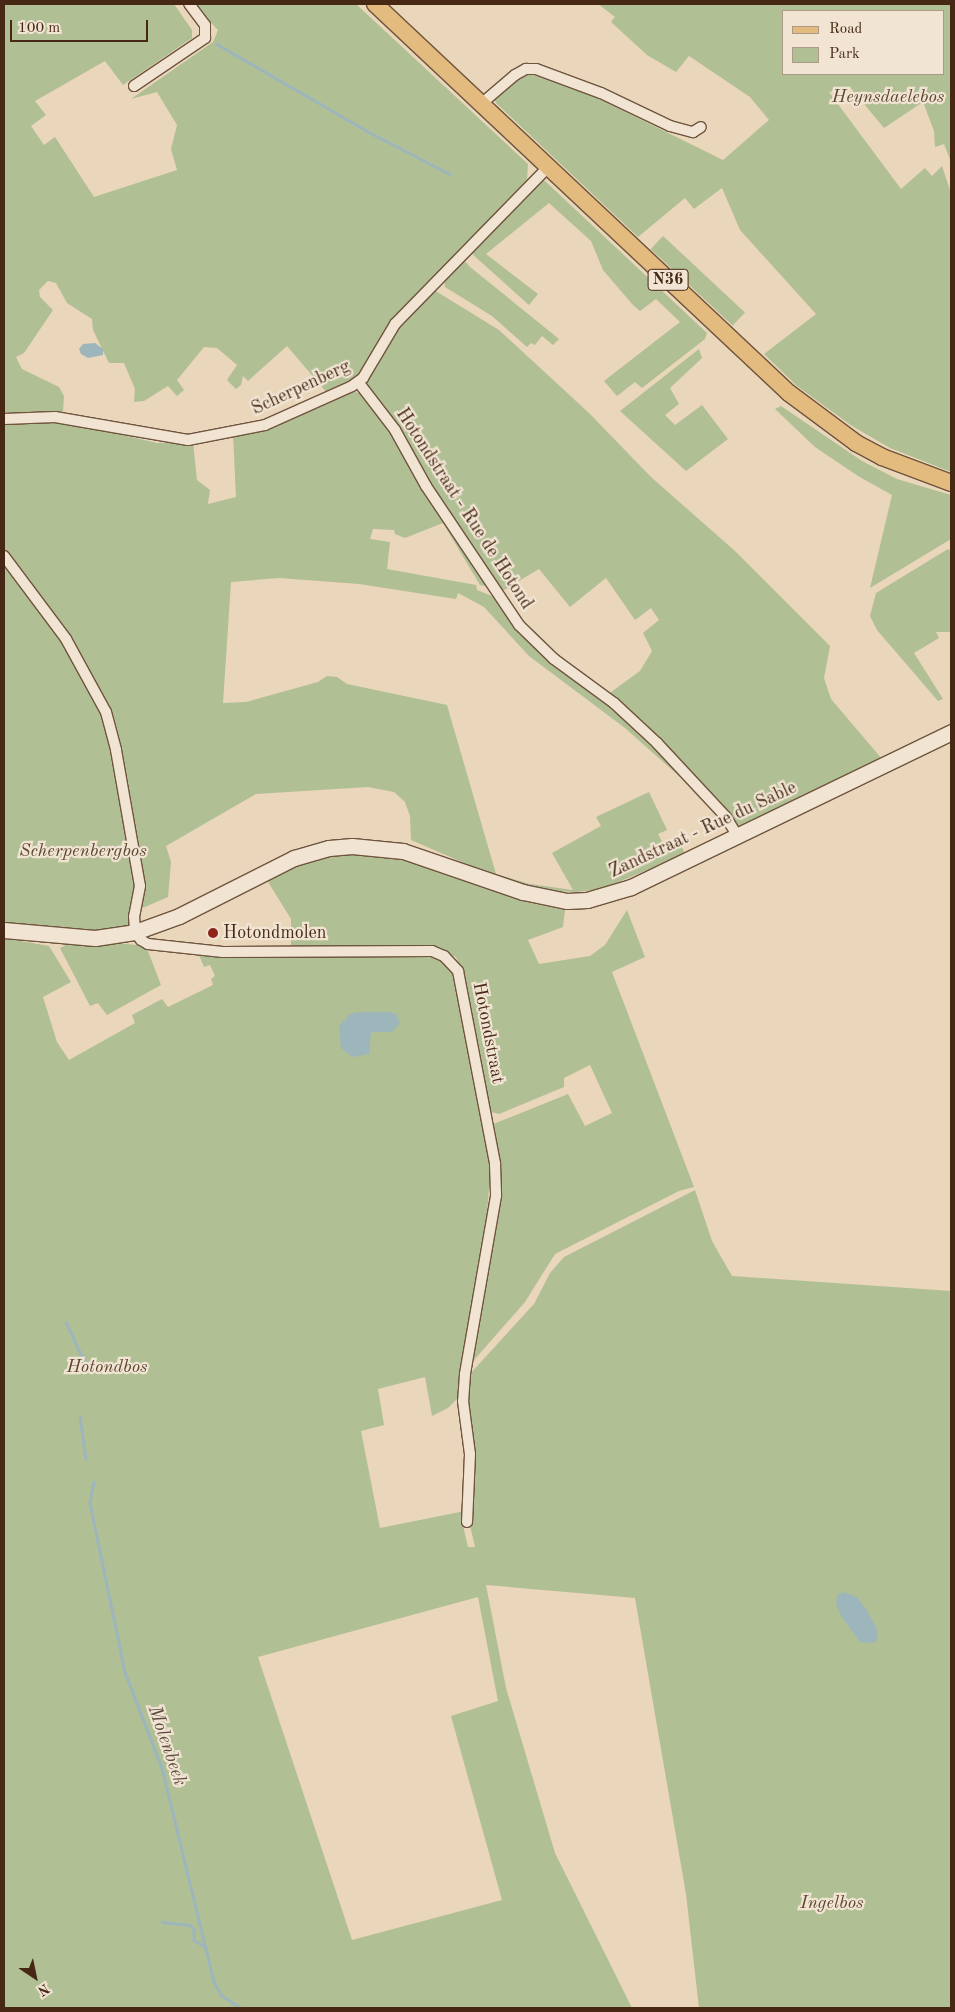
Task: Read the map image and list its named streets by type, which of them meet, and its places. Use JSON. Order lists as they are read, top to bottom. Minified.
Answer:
{"streets":{"main road":["N36","Zandstraat - Rue du Sable"],"street":["Scherpenberg","Hotondstraat - Rue de Hotond","Hotondstraat"]},"crossings":[["N36","Scherpenberg"],["Scherpenberg","Hotondstraat - Rue de Hotond"],["Hotondstraat - Rue de Hotond","Zandstraat - Rue du Sable"],["Zandstraat - Rue du Sable","Hotondstraat"]],"water":["Molenbeek"],"parks":["Heynsdaelebos","Scherpenbergbos","Hotondbos","Ingelbos"],"places":["Hotondmolen"],"legend":["Road","Park"],"scale_bar":"100 m","north":"bottom right"}
